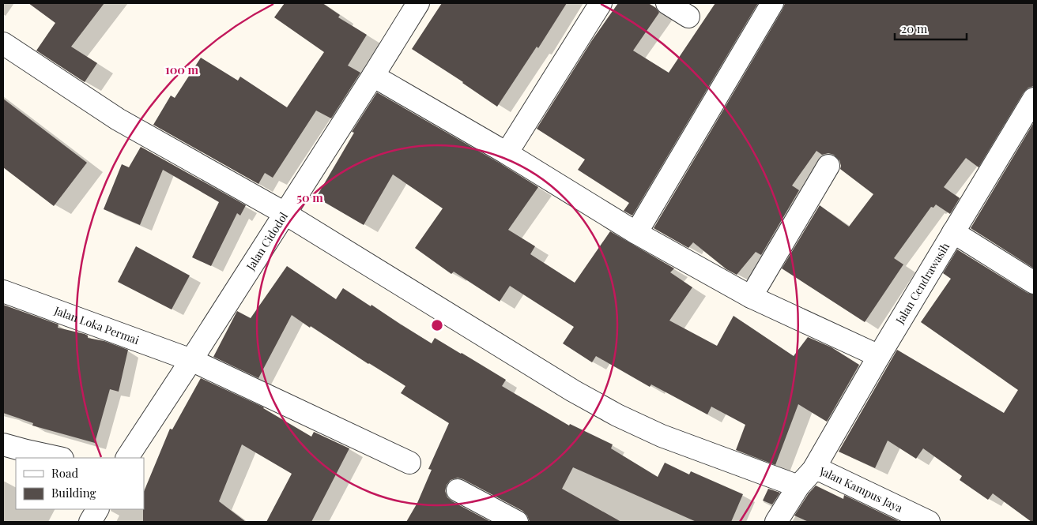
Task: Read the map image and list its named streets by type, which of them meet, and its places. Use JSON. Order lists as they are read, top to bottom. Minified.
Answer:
{"streets":{"street":["Jalan Cidodol","Jalan Cendrawasih","Jalan Loka Permai","Jalan Kampus Jaya"]},"crossings":[["Jalan Cidodol","Jalan Loka Permai"],["Jalan Cendrawasih","Jalan Kampus Jaya"]],"legend":["Road","Building"],"scale_bar":"20 m","rings":["100 m","50 m"]}
